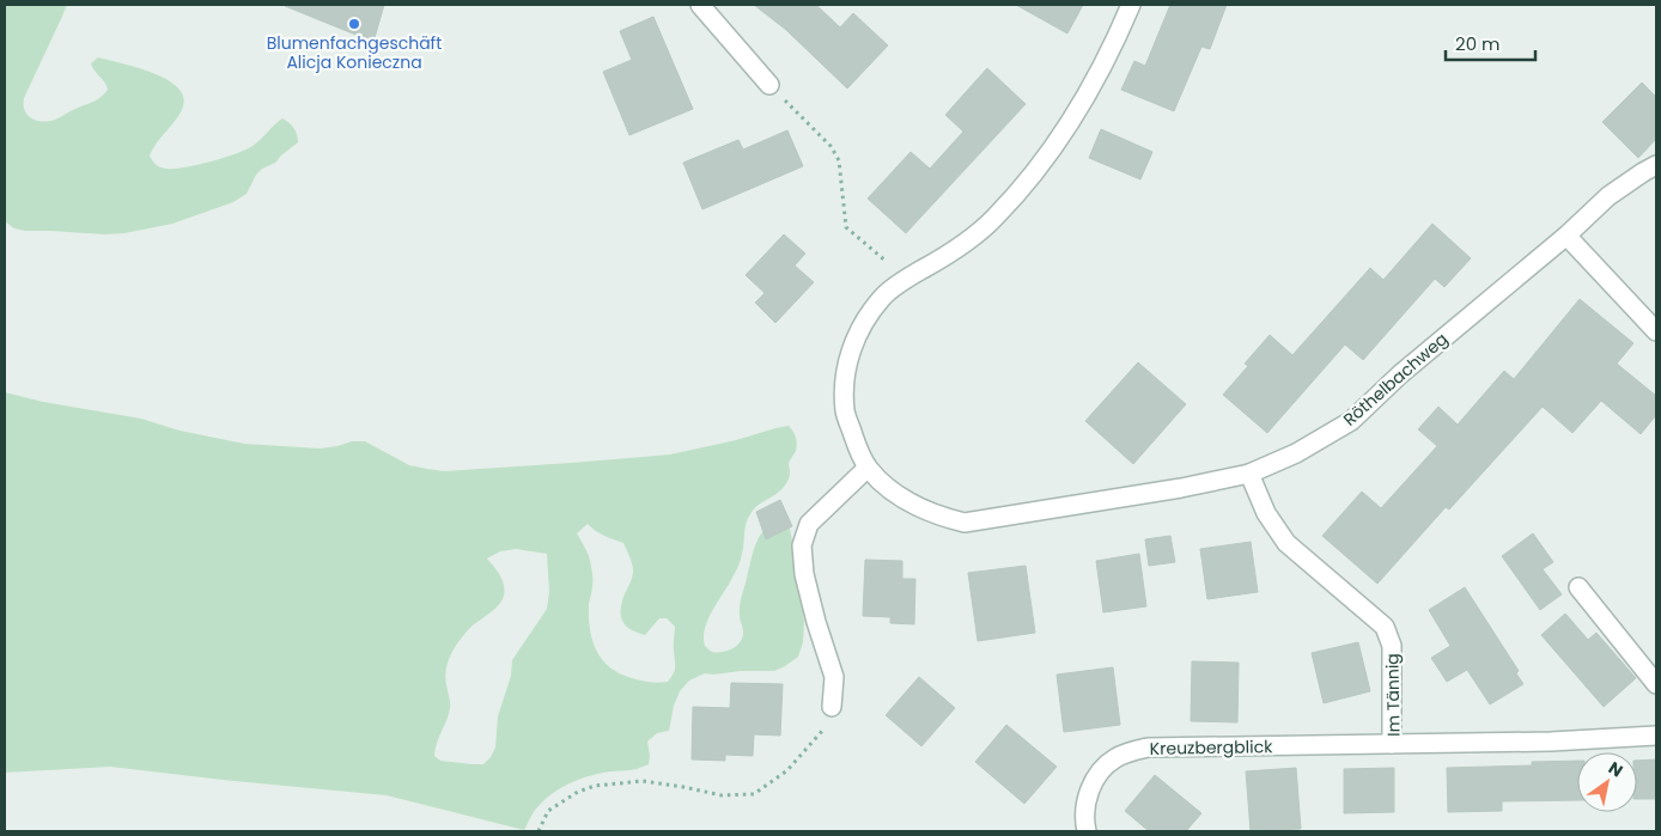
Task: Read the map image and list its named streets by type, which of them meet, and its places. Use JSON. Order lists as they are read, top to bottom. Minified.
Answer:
{"streets":{"street":["Röthelbachweg","Im Tännig","Kreuzbergblick"]},"crossings":[["Röthelbachweg","Im Tännig"],["Im Tännig","Kreuzbergblick"]],"places":["Blumenfachgeschäft Alicja Konieczna"],"scale_bar":"20 m","north":"top right"}
